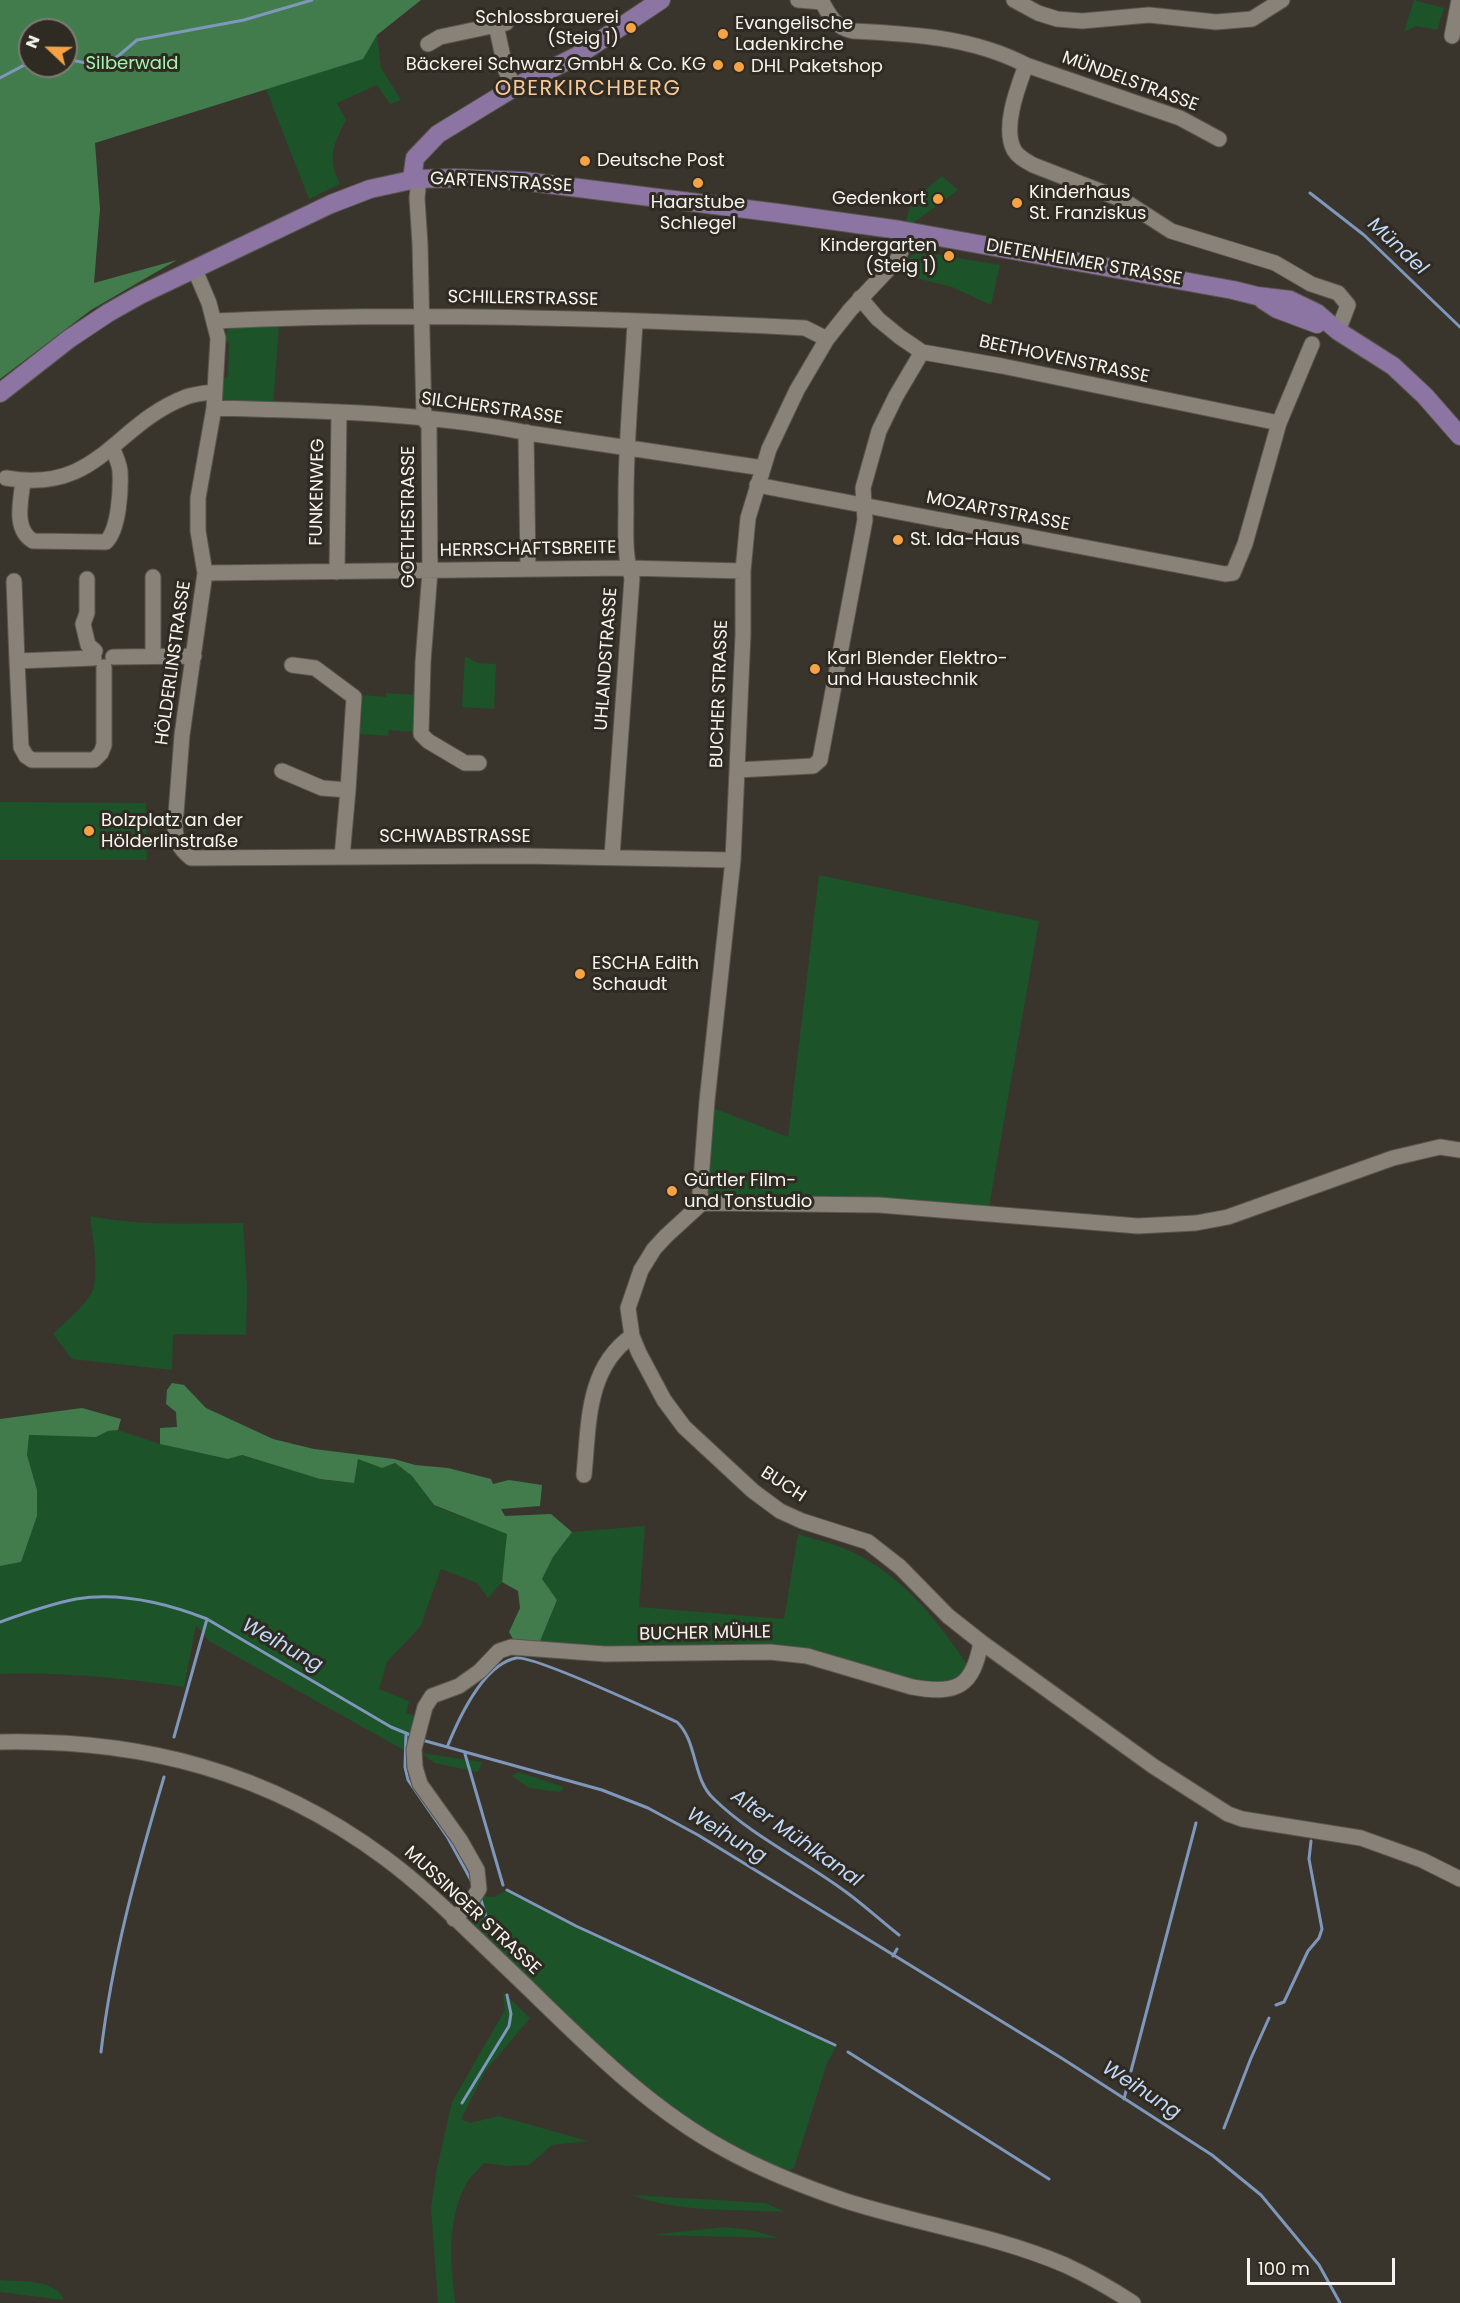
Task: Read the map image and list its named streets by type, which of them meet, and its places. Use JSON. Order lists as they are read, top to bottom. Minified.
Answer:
{"streets":{"main road":["GARTENSTRASSE","DIETENHEIMER STRASSE"],"street":["MÜNDELSTRASSE","SCHILLERSTRASSE","BEETHOVENSTRASSE","SILCHERSTRASSE","FUNKENWEG","MOZARTSTRASSE","GOETHESTRASSE","HERRSCHAFTSBREITE","UHLANDSTRASSE","HÖLDERLINSTRASSE","BUCHER STRASSE","SCHWABSTRASSE","BUCH","BUCHER MÜHLE","MUSSINGER STRASSE"]},"crossings":[["GARTENSTRASSE","DIETENHEIMER STRASSE"],["GARTENSTRASSE","GOETHESTRASSE"],["GARTENSTRASSE","HÖLDERLINSTRASSE"],["GARTENSTRASSE","BUCHER STRASSE"],["DIETENHEIMER STRASSE","BUCHER STRASSE"],["SCHILLERSTRASSE","GOETHESTRASSE"],["SCHILLERSTRASSE","UHLANDSTRASSE"],["SCHILLERSTRASSE","HÖLDERLINSTRASSE"],["SCHILLERSTRASSE","BUCHER STRASSE"],["BEETHOVENSTRASSE","MOZARTSTRASSE"],["BEETHOVENSTRASSE","BUCHER STRASSE"],["SILCHERSTRASSE","FUNKENWEG"],["SILCHERSTRASSE","GOETHESTRASSE"],["SILCHERSTRASSE","UHLANDSTRASSE"],["SILCHERSTRASSE","HÖLDERLINSTRASSE"],["SILCHERSTRASSE","BUCHER STRASSE"],["FUNKENWEG","HERRSCHAFTSBREITE"],["MOZARTSTRASSE","BUCHER STRASSE"],["GOETHESTRASSE","HERRSCHAFTSBREITE"],["HERRSCHAFTSBREITE","UHLANDSTRASSE"],["HERRSCHAFTSBREITE","HÖLDERLINSTRASSE"],["HERRSCHAFTSBREITE","BUCHER STRASSE"],["UHLANDSTRASSE","SCHWABSTRASSE"],["HÖLDERLINSTRASSE","SCHWABSTRASSE"],["BUCHER STRASSE","SCHWABSTRASSE"],["BUCHER STRASSE","BUCH"],["BUCH","BUCHER MÜHLE"],["BUCHER MÜHLE","MUSSINGER STRASSE"]],"districts":["OBERKIRCHBERG"],"water":["Mündel","Weihung","Alter Mühlkanal"],"parks":["Silberwald"],"places":["Schlossbrauerei (Steig 1)","Evangelische Ladenkirche","Bäckerei Schwarz GmbH & Co. KG","DHL Paketshop","Deutsche Post","Haarstube Schlegel","Gedenkort","Kinderhaus St. Franziskus","Kindergarten (Steig 1)","St. Ida-Haus","Karl Blender Elektro- und Haustechnik","Bolzplatz an der Hölderlinstraße","ESCHA Edith Schaudt","Gürtler Film- und Tonstudio"],"scale_bar":"100 m","north":"left"}
